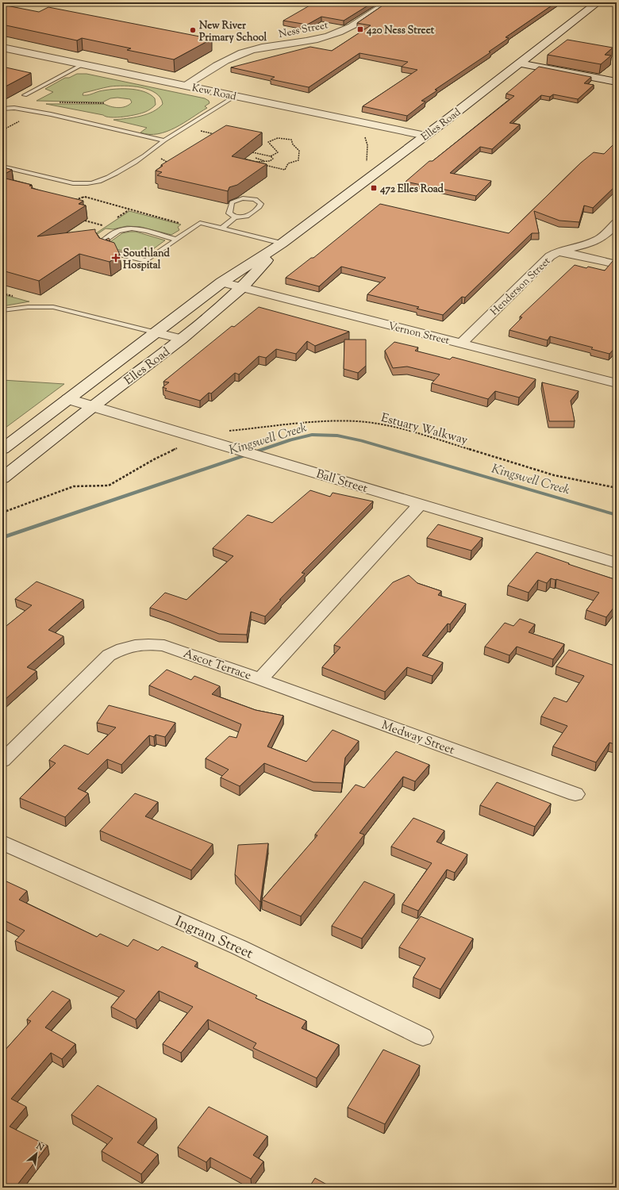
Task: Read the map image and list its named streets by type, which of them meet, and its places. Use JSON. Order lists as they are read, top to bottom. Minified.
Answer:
{"streets":{"main road":["Kew Road","Elles Road","Ball Street"],"street":["Ness Street","Henderson Street","Vernon Street","Ascot Terrace","Medway Street","Ingram Street"],"path":["Estuary Walkway"]},"crossings":[["Ness Street","Kew Road"],["Kew Road","Elles Road"],["Elles Road","Vernon Street"],["Elles Road","Ball Street"],["Henderson Street","Vernon Street"],["Ball Street","Ascot Terrace"],["Ascot Terrace","Medway Street"]],"water":["Kingswell Creek"],"places":{"transit":["420 Ness Street","472 Elles Road"],"other":["New River Primary School"],"health":["Southland Hospital"]},"north":"top right"}
